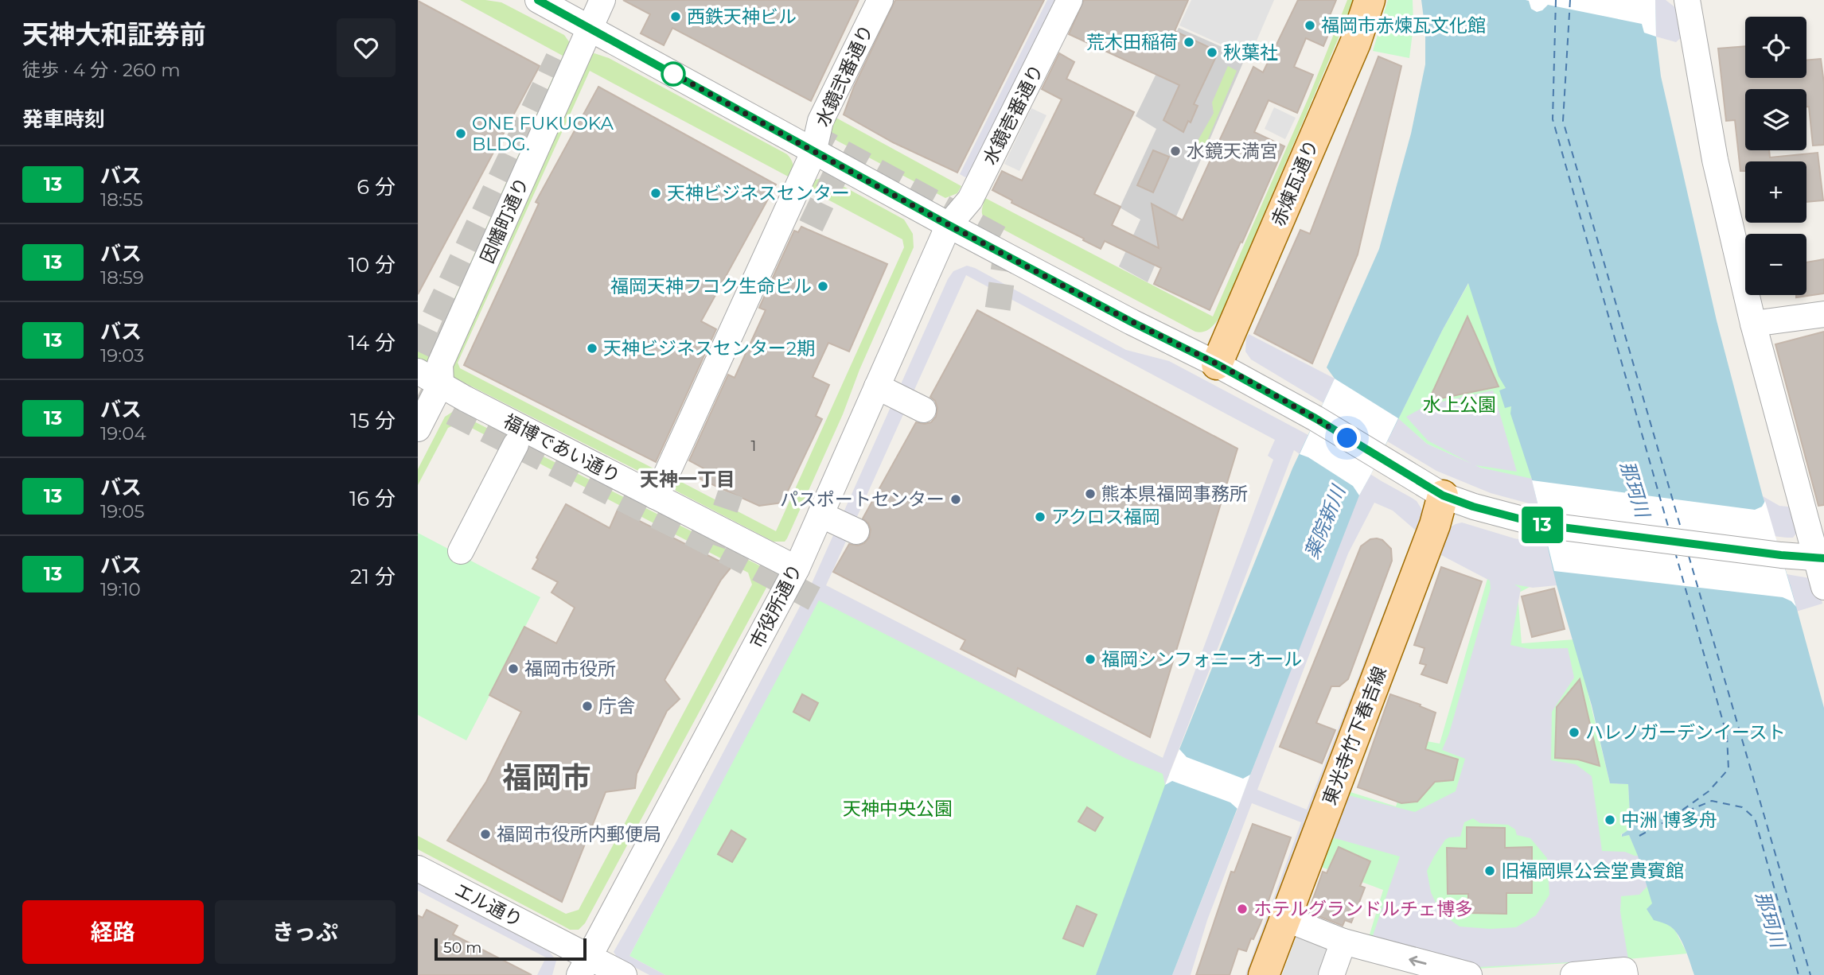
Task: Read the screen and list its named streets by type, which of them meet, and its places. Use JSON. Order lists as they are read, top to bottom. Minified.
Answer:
{"streets":{"main road":["赤煉瓦通り","東光寺竹下春吉線"],"street":["水鏡弐番通り","水鏡壱番通り","因幡町通り","福博であい通り","市役所通り","エル通り"]},"crossings":[["水鏡弐番通り","福博であい通り"],["水鏡壱番通り","市役所通り"],["因幡町通り","福博であい通り"],["福博であい通り","市役所通り"],["市役所通り","エル通り"]],"districts":["天神一丁目","福岡市"],"water":["那珂川","薬院新川"],"parks":["水上公園","天神中央公園"],"places":["西鉄天神ビル","福岡市赤煉瓦文化館","荒木田稲荷","秋葉社","ONE FUKUOKA BLDG.","水鏡天満宮","天神ビジネスセンター","福岡天神フコク生命ビル","天神ビジネスセンター2期","熊本県福岡事務所","パスポートセンター","アクロス福岡","福岡シンフォニーオール","福岡市役所","庁舎","ハレノガーデンイースト","中洲 博多舟","福岡市役所内郵便局","旧福岡県公会堂貴賓館","ホテルグランドルチェ博多"],"lines":["bus line 13"],"house_numbers":["1"],"scale_bar":"50 m","page":{"heading":[["天神大和証券前","徒歩 · 4 分 · 260 m"],"発車時刻"],"on_map":"13","map_buttons":["+","−"],"list":[{"mark":"13","name":"バス","note":"18:55","value":"6 分"},{"mark":"13","name":"バス","note":"18:59","value":"10 分"},{"mark":"13","name":"バス","note":"19:03","value":"14 分"},{"mark":"13","name":"バス","note":"19:04","value":"15 分"},{"mark":"13","name":"バス","note":"19:05","value":"16 分"},{"mark":"13","name":"バス","note":"19:10","value":"21 分"}],"buttons":["経路","きっぷ"],"scale":"50 m"}}
